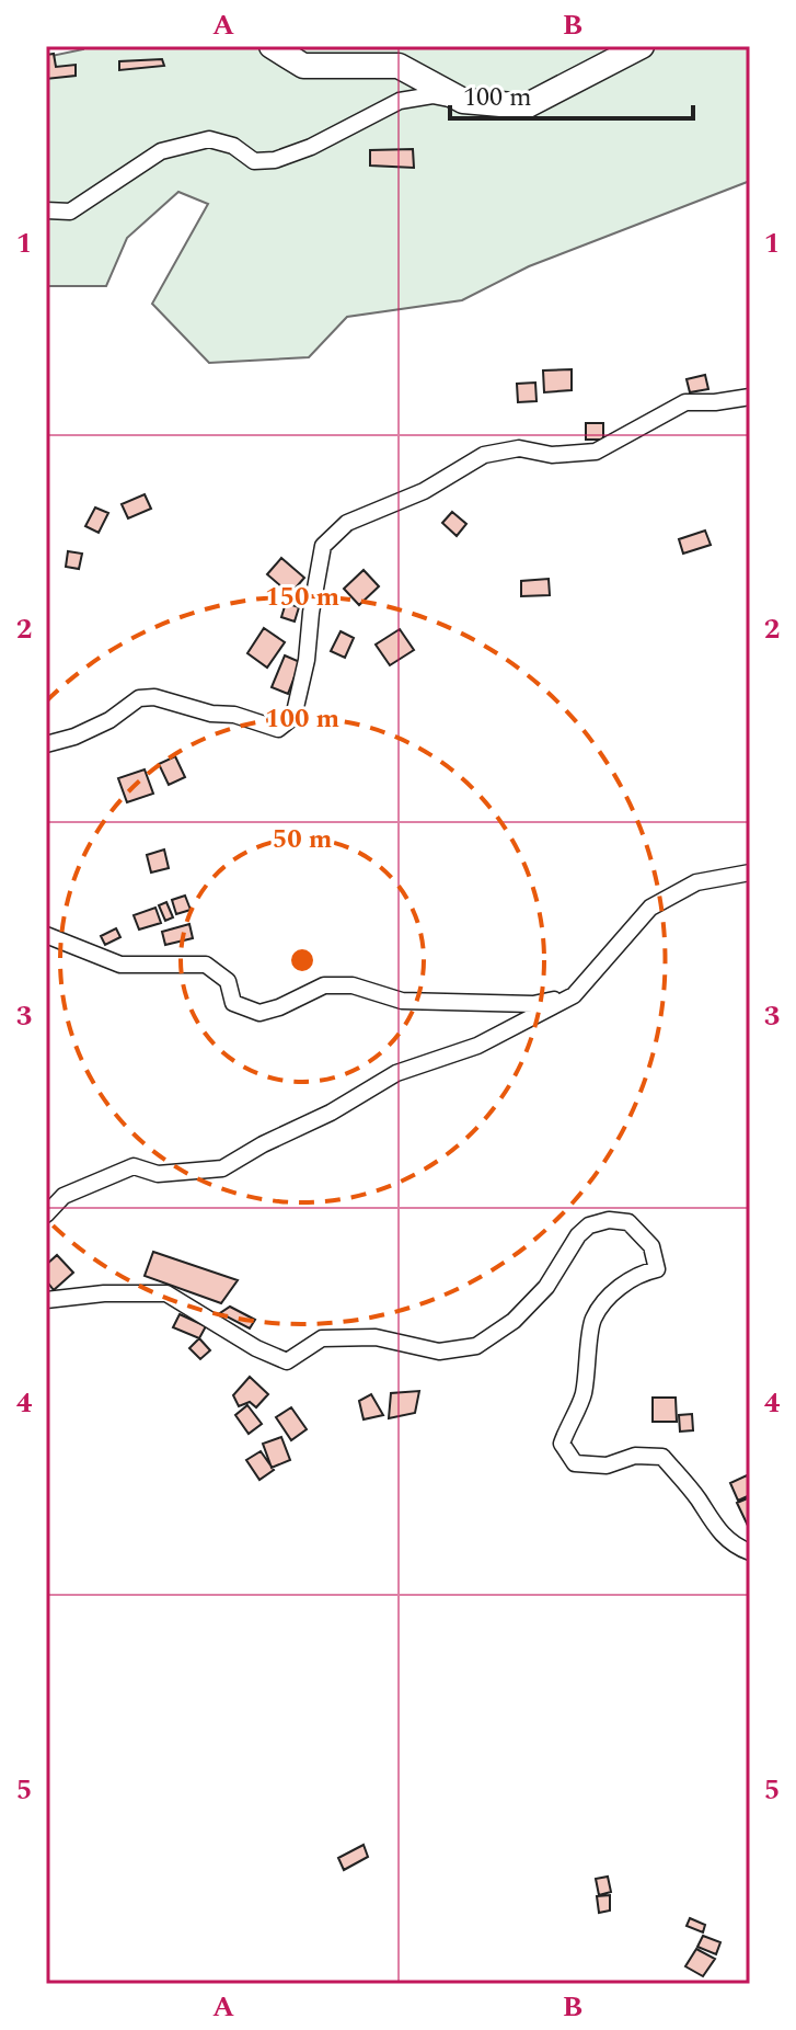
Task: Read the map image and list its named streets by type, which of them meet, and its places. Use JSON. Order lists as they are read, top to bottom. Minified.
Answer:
{"scale_bar":"100 m","grid":{"columns":["A","B"],"rows":["1","2","3","4","5"]},"rings":["150 m","100 m","50 m"]}
